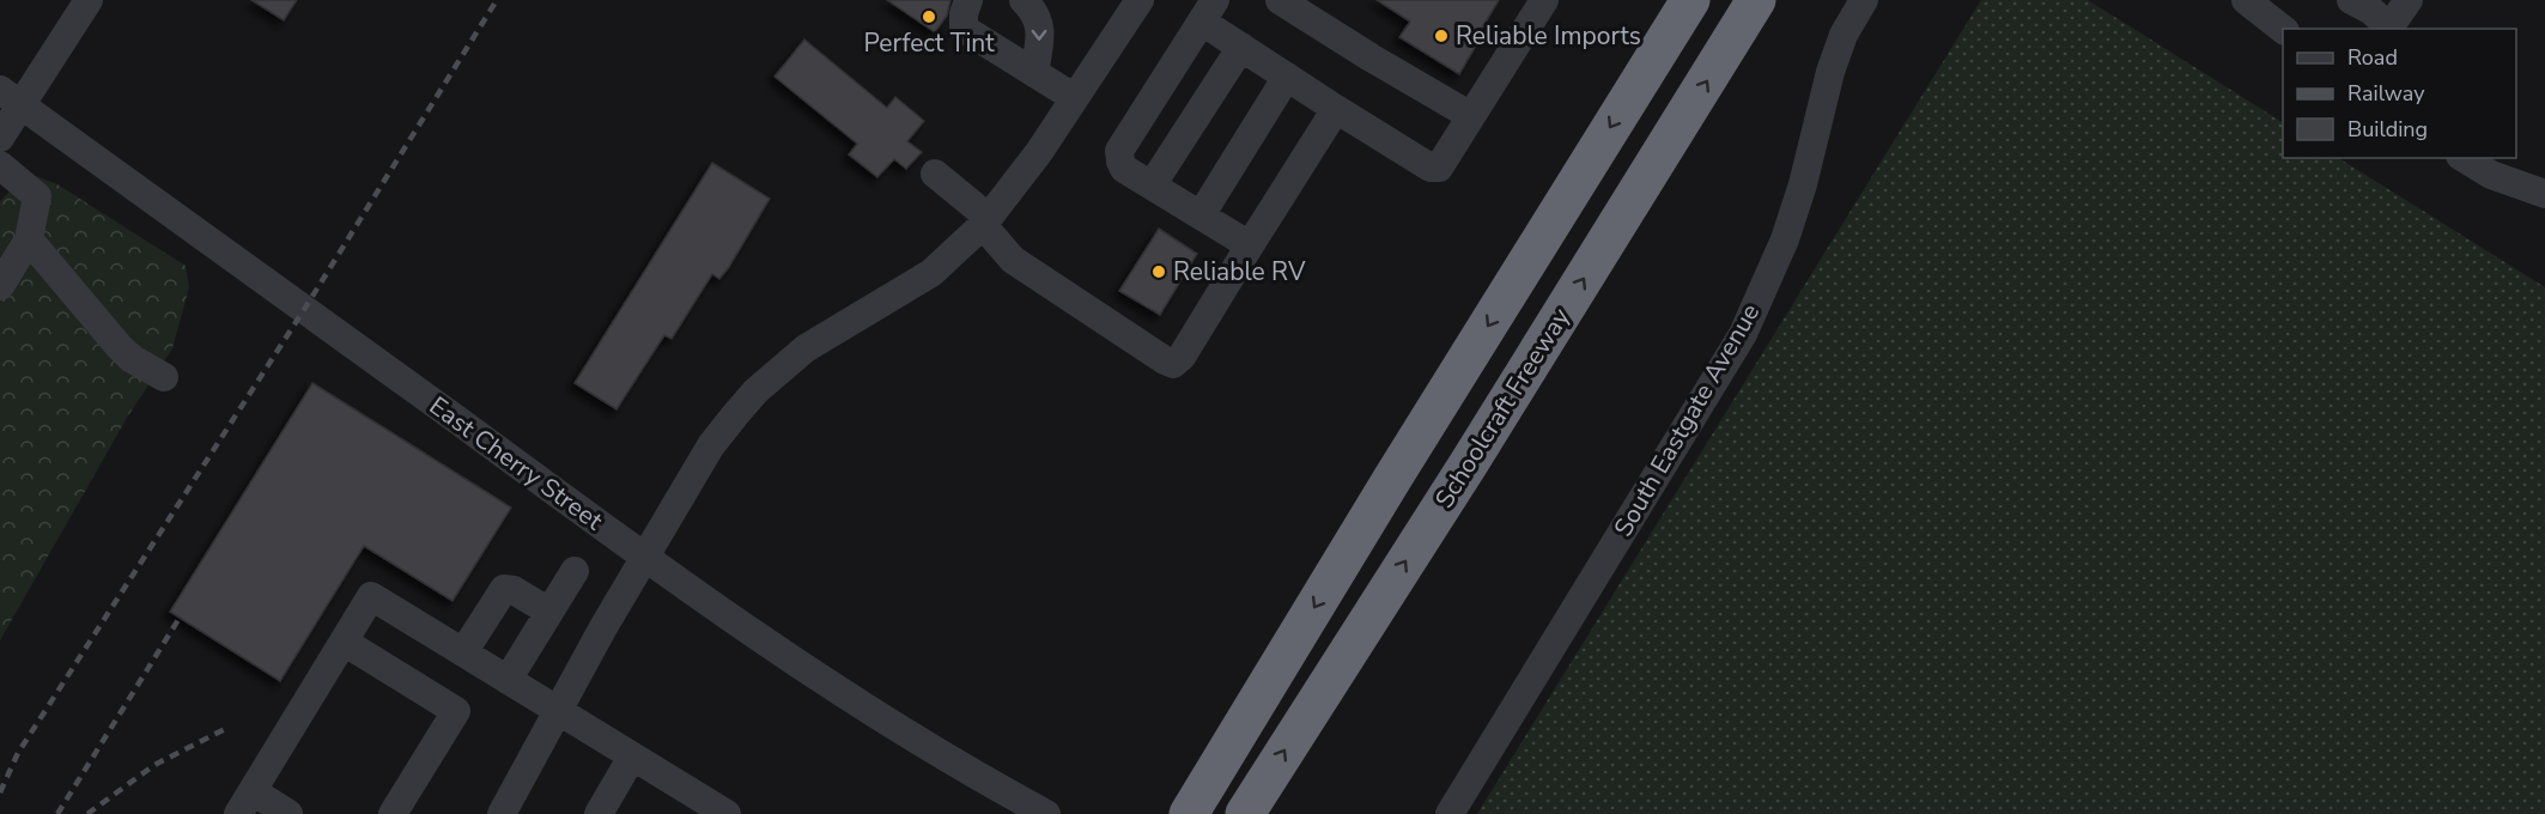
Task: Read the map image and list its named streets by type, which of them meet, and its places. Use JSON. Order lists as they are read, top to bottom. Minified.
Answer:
{"streets":{"highway":["Schoolcraft Freeway"],"street":["South Eastgate Avenue","East Cherry Street"]},"places":["Perfect Tint","Reliable Imports","Reliable RV"],"legend":["Road","Railway","Building"]}
